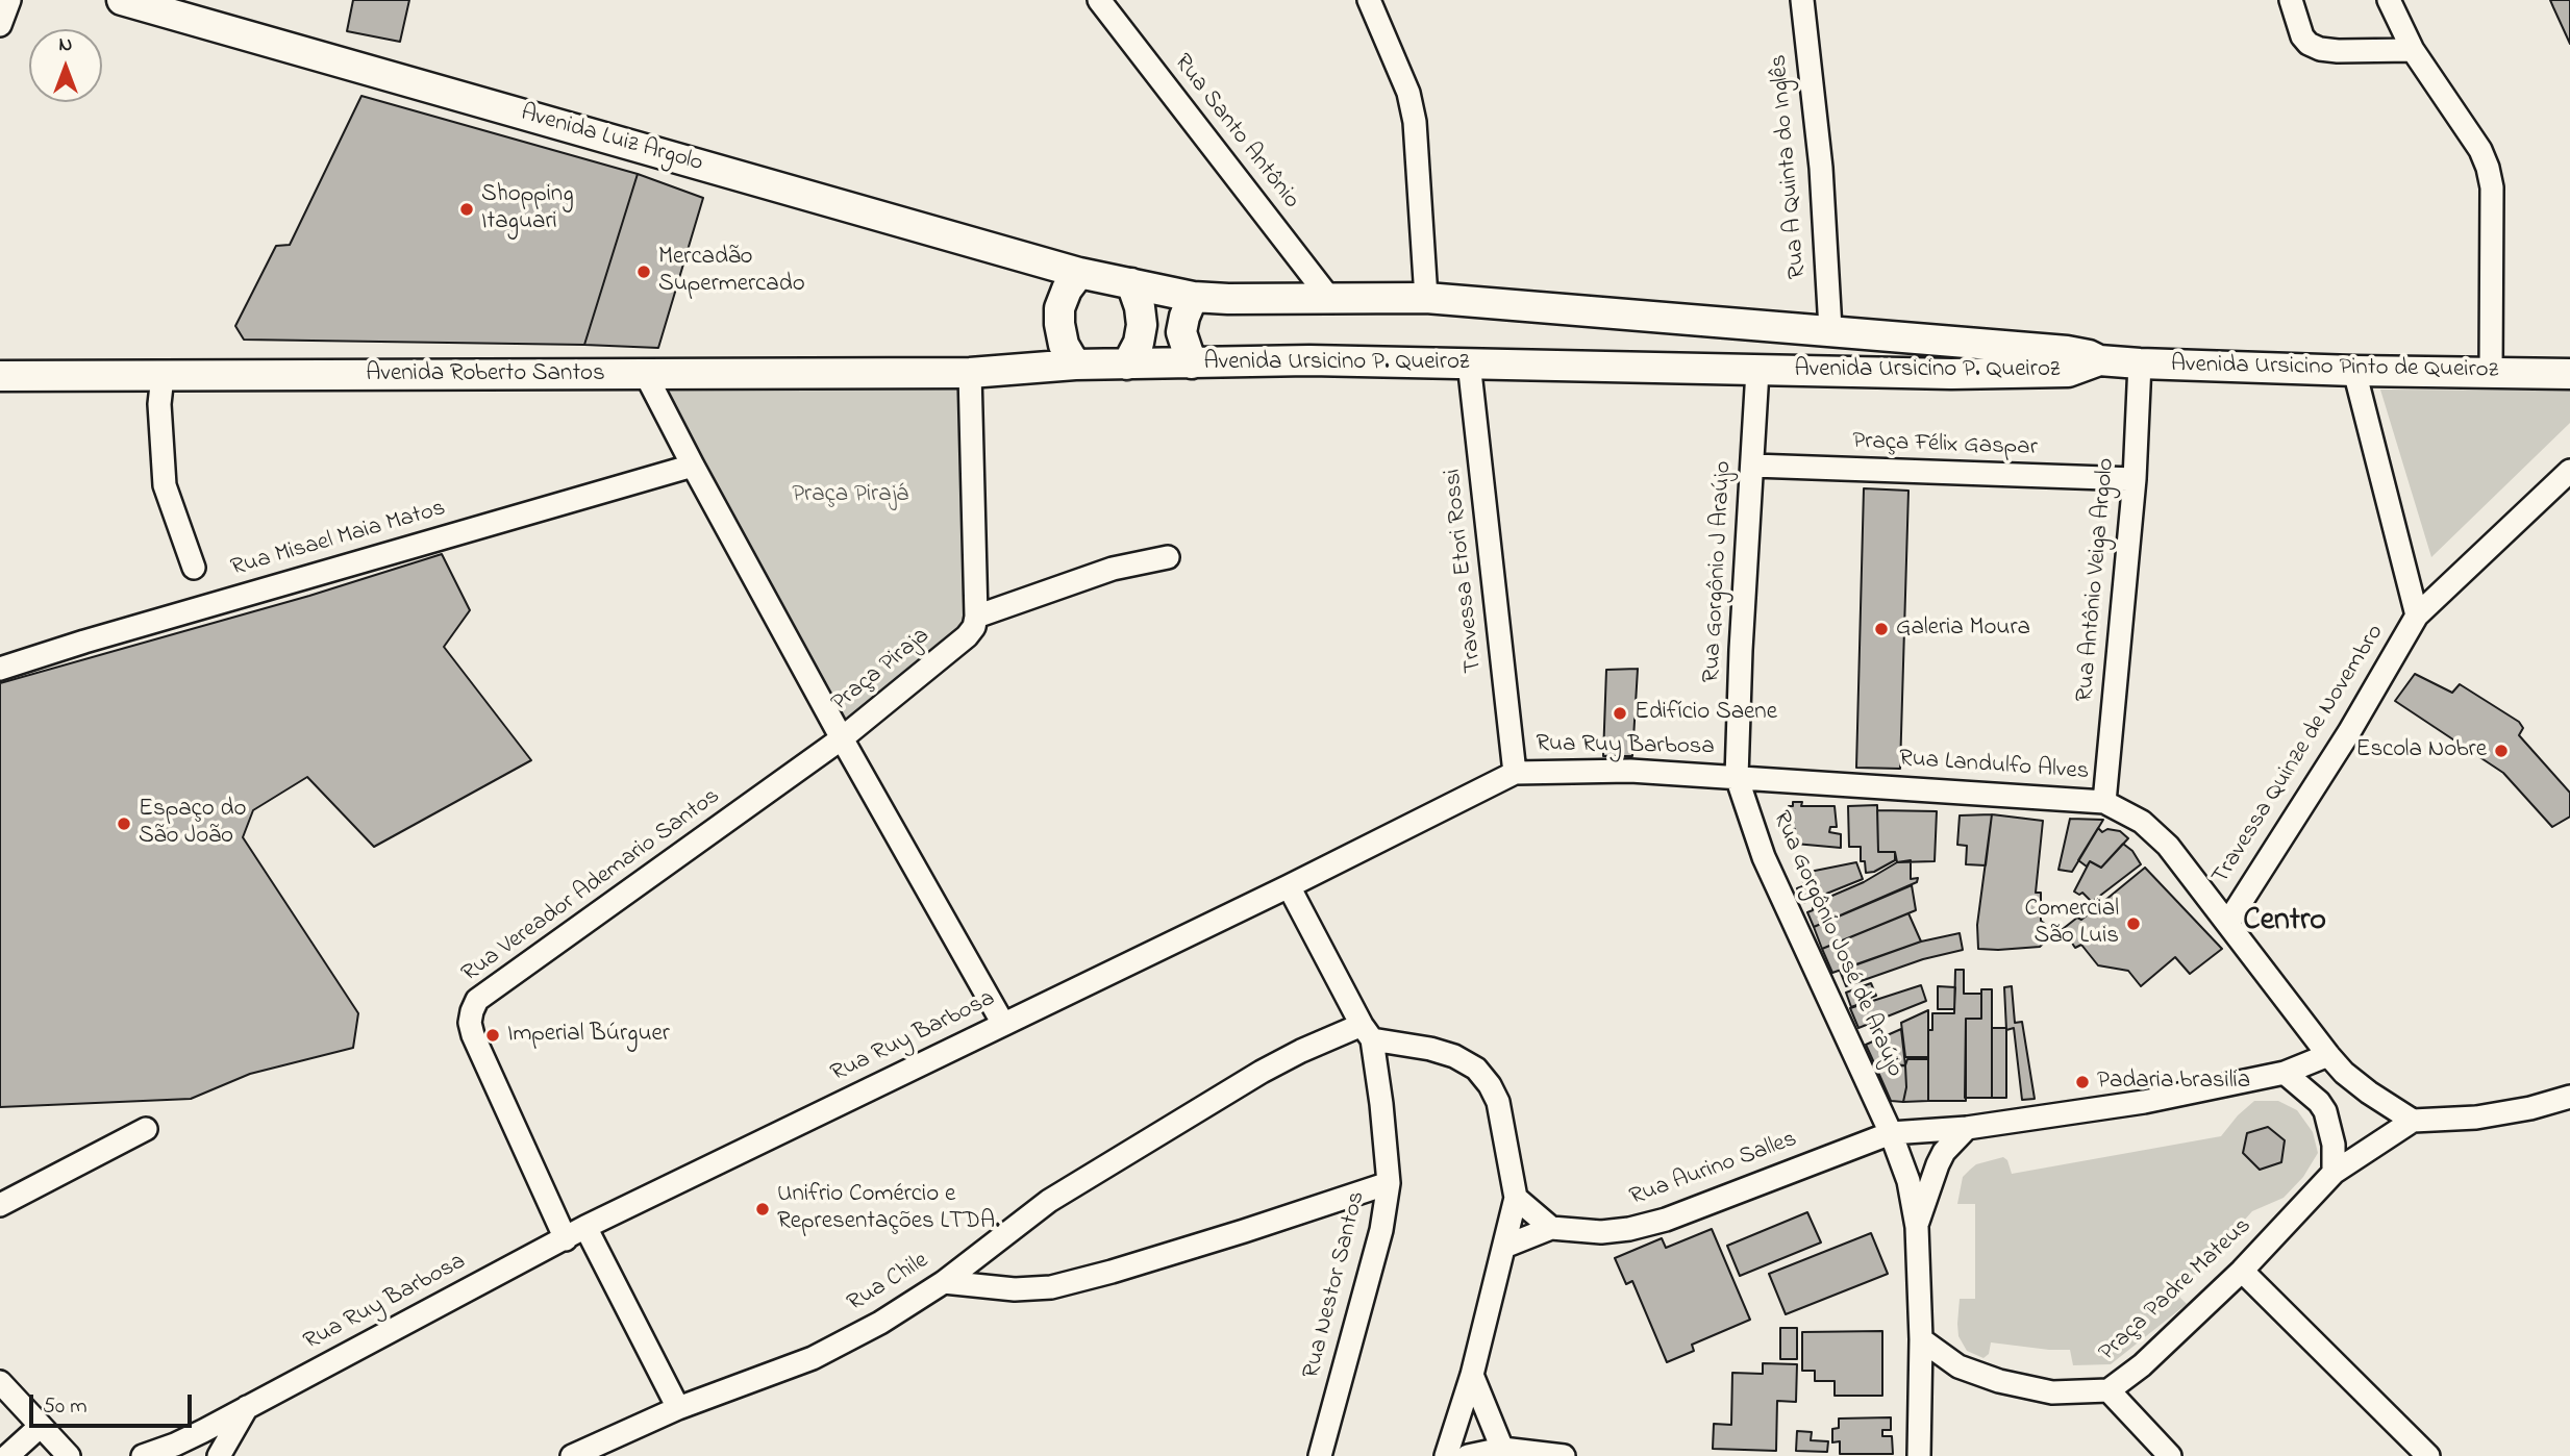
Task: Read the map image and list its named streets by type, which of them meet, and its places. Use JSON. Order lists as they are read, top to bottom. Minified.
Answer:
{"streets":{"main road":["Avenida Luiz Argolo","Avenida Ursicino P. Queiroz","Avenida Ursicino Pinto de Queiroz","Avenida Roberto Santos"],"street":["Rua Santo Antônio","Rua A Quinta do Inglês","Praça Félix Gaspar","Rua Misael Maia Matos","Travessa Etori Rossi","Rua Gorgônio J Araújo","Rua Antônio Veiga Argolo","Praça Piraja","Rua Ruy Barbosa","Travessa Quinze de Novembro","Rua Landulfo Alves","Rua Vereador Ademario Santos","Rua Gorgônio José de Araújo","Rua Aurino Salles","Rua Chile","Rua Nestor Santos","Praça Padre Mateus"]},"crossings":[["Rua Santo Antônio","Avenida Ursicino P. Queiroz"],["Avenida Luiz Argolo","Avenida Ursicino P. Queiroz"],["Rua A Quinta do Inglês","Avenida Ursicino P. Queiroz"],["Avenida Ursicino P. Queiroz","Avenida Ursicino Pinto de Queiroz"],["Avenida Ursicino P. Queiroz","Avenida Roberto Santos"],["Avenida Ursicino P. Queiroz","Travessa Etori Rossi"],["Avenida Ursicino P. Queiroz","Rua Gorgônio J Araújo"],["Avenida Ursicino Pinto de Queiroz","Rua Antônio Veiga Argolo"],["Avenida Roberto Santos","Praça Piraja"],["Praça Félix Gaspar","Rua Gorgônio J Araújo"],["Praça Félix Gaspar","Rua Antônio Veiga Argolo"],["Rua Misael Maia Matos","Praça Piraja"],["Travessa Etori Rossi","Rua Ruy Barbosa"],["Rua Gorgônio J Araújo","Rua Ruy Barbosa"],["Rua Gorgônio J Araújo","Rua Landulfo Alves"],["Rua Gorgônio J Araújo","Rua Gorgônio José de Araújo"],["Rua Antônio Veiga Argolo","Rua Landulfo Alves"],["Praça Piraja","Rua Vereador Ademario Santos"],["Rua Ruy Barbosa","Rua Landulfo Alves"],["Rua Ruy Barbosa","Rua Vereador Ademario Santos"],["Rua Ruy Barbosa","Rua Gorgônio José de Araújo"],["Rua Ruy Barbosa","Rua Nestor Santos"],["Travessa Quinze de Novembro","Rua Landulfo Alves"],["Rua Landulfo Alves","Rua Gorgônio José de Araújo"],["Rua Landulfo Alves","Praça Padre Mateus"],["Rua Gorgônio José de Araújo","Rua Aurino Salles"],["Rua Chile","Rua Nestor Santos"]],"districts":["Centro"],"parks":["Praça Pirajá"],"places":["Shopping Itaguari","Mercadão Supermercado","Galeria Moura","Edifício Saene","Escola Nobre","Espaço do São João","Comercial São Luis","Imperial Búrguer","Padaria brasilia","Unifrio Comércio e Representações LTDA."],"scale_bar":"50 m","north":"top"}
